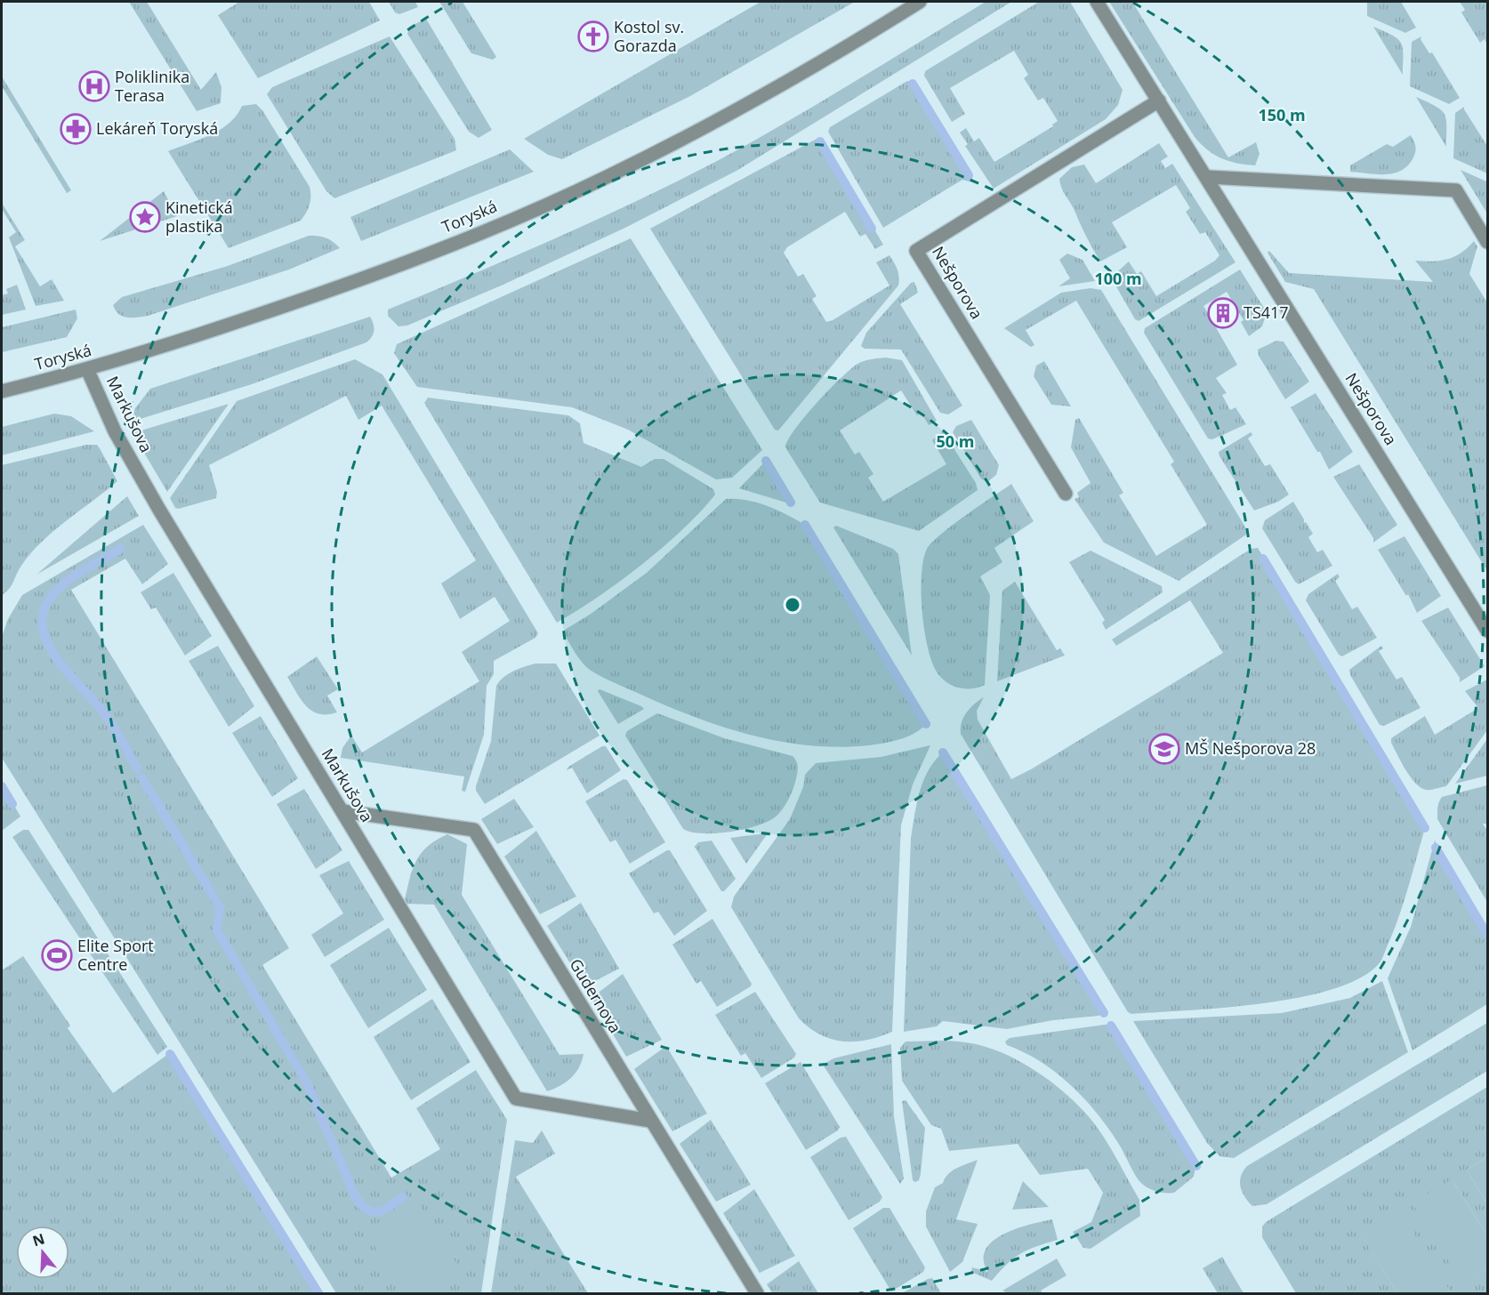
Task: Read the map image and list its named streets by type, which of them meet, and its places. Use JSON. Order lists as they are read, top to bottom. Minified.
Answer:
{"streets":{"street":["Toryská","Nešporova","Markušova","Gudernova"]},"crossings":[["Toryská","Markušova"],["Markušova","Gudernova"]],"places":{"church":["Kostol sv. Gorazda"],"hospital":["Poliklinika Terasa"],"pharmacy":["Lekáreň Toryská"],"place":["Kinetická plastika"],"building":["TS417"],"school or university":["MŠ Nešporova 28"],"sports":["Elite Sport Centre"]},"north":"top","rings":["150 m","100 m","50 m"]}
